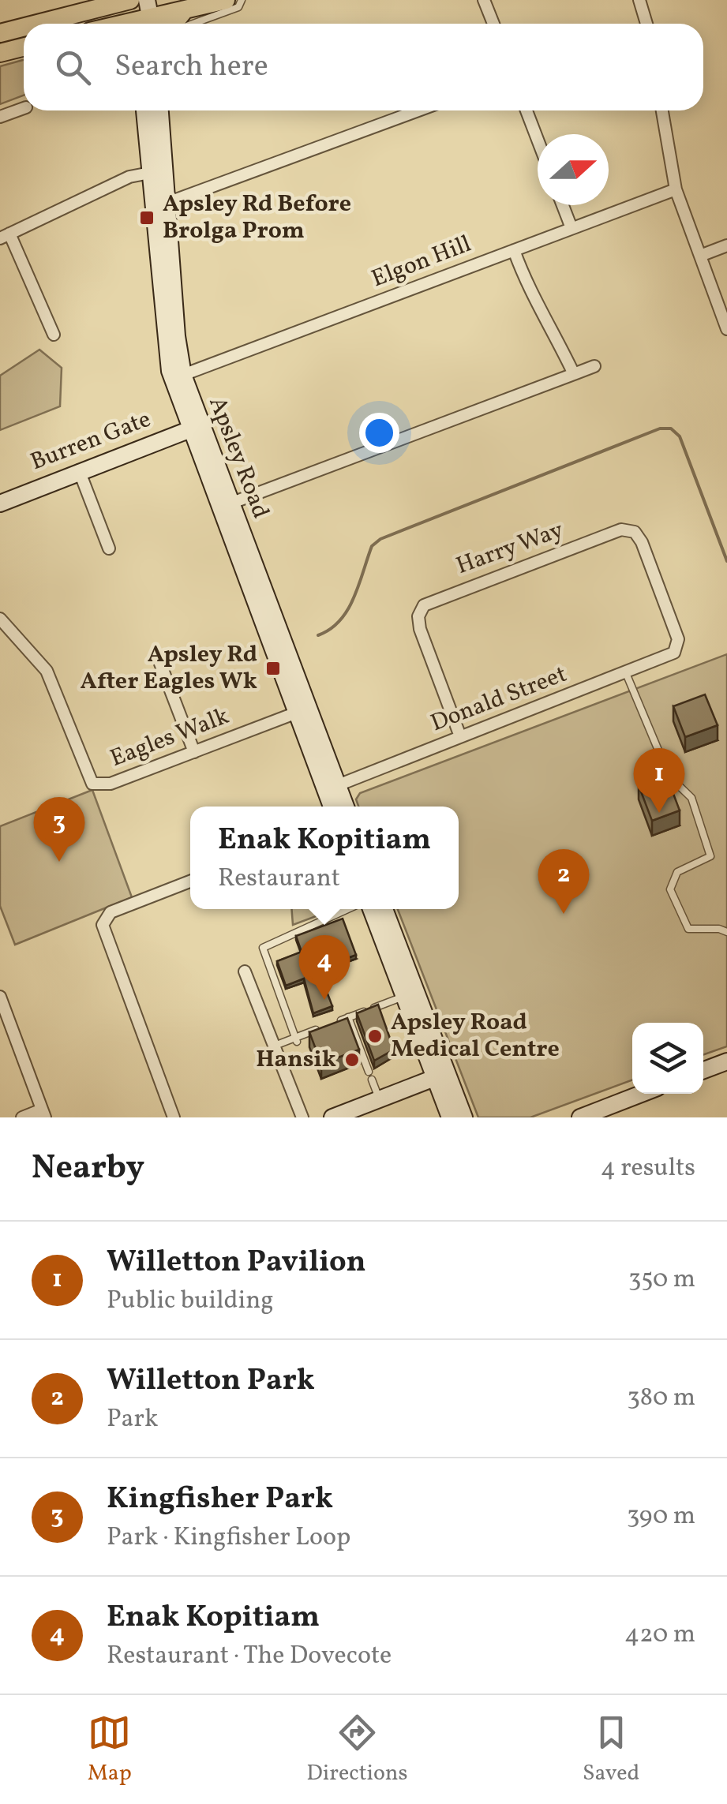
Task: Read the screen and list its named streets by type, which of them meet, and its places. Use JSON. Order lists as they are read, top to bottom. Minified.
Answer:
{"streets":{"main road":["Burren Gate","Apsley Road"],"street":["Elgon Hill","Harry Way","Donald Street","Eagles Walk"]},"crossings":[["Elgon Hill","Apsley Road"],["Burren Gate","Apsley Road"],["Apsley Road","Donald Street"],["Apsley Road","Eagles Walk"],["Harry Way","Donald Street"]],"places":{"transit":["Apsley Rd Before Brolga Prom","Apsley Rd After Eagles Wk"],"other":["Apsley Road Medical Centre","Hansik"]},"north":"right","page":{"search":"Search here","pins":["1","3","2","4"],"popup":["Enak Kopitiam","Restaurant"],"heading":["Nearby","4 results"],"list":[{"mark":"1","name":"Willetton Pavilion","note":"Public building","value":"350 m"},{"mark":"2","name":"Willetton Park","note":"Park","value":"380 m"},{"mark":"3","name":"Kingfisher Park","note":"Park · Kingfisher Loop","value":"390 m"},{"mark":"4","name":"Enak Kopitiam","note":"Restaurant · The Dovecote","value":"420 m"}],"nav":["Map","Directions","Saved"]}}
